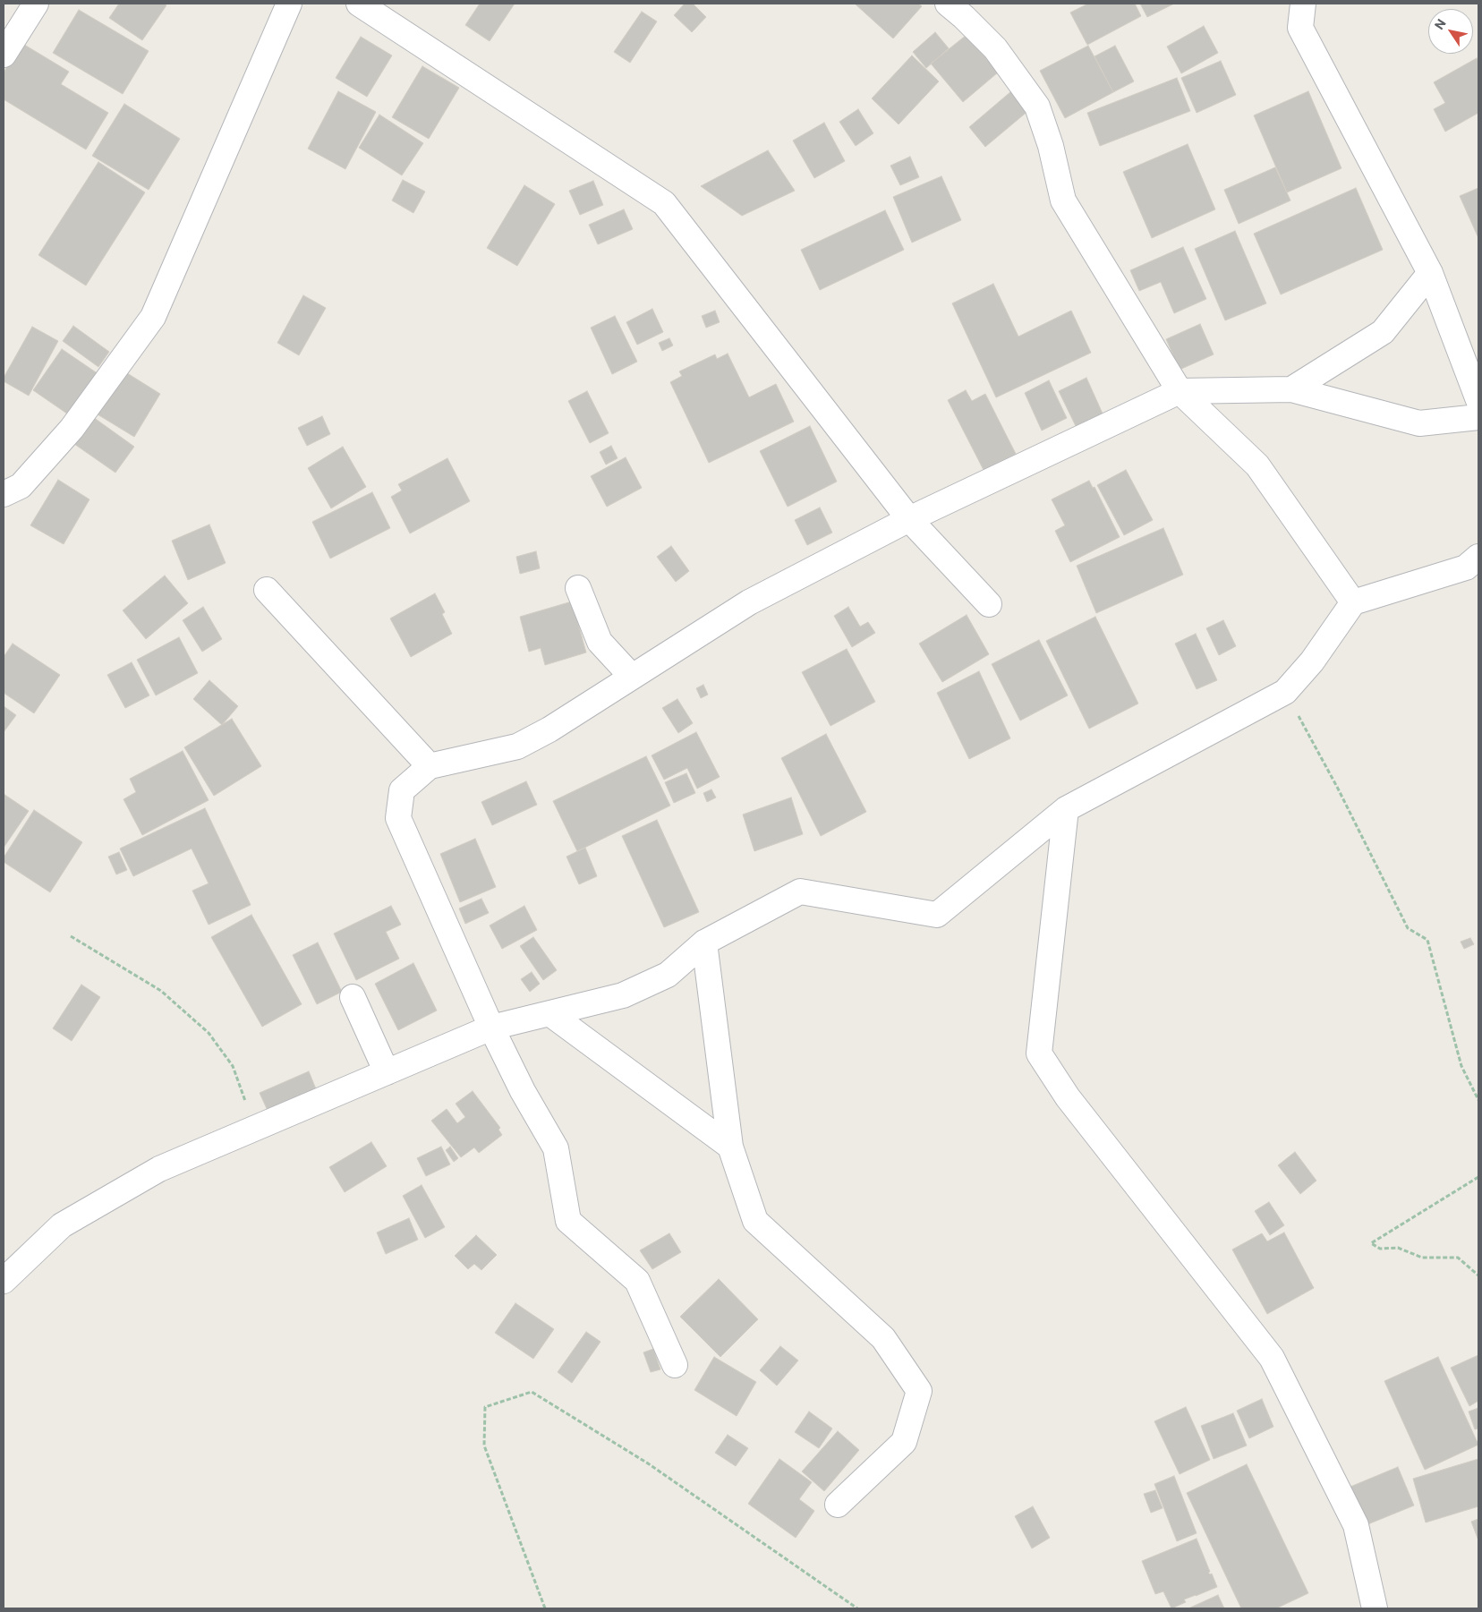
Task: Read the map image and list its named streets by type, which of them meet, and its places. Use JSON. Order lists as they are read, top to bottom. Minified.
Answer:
{"north":"top left"}
